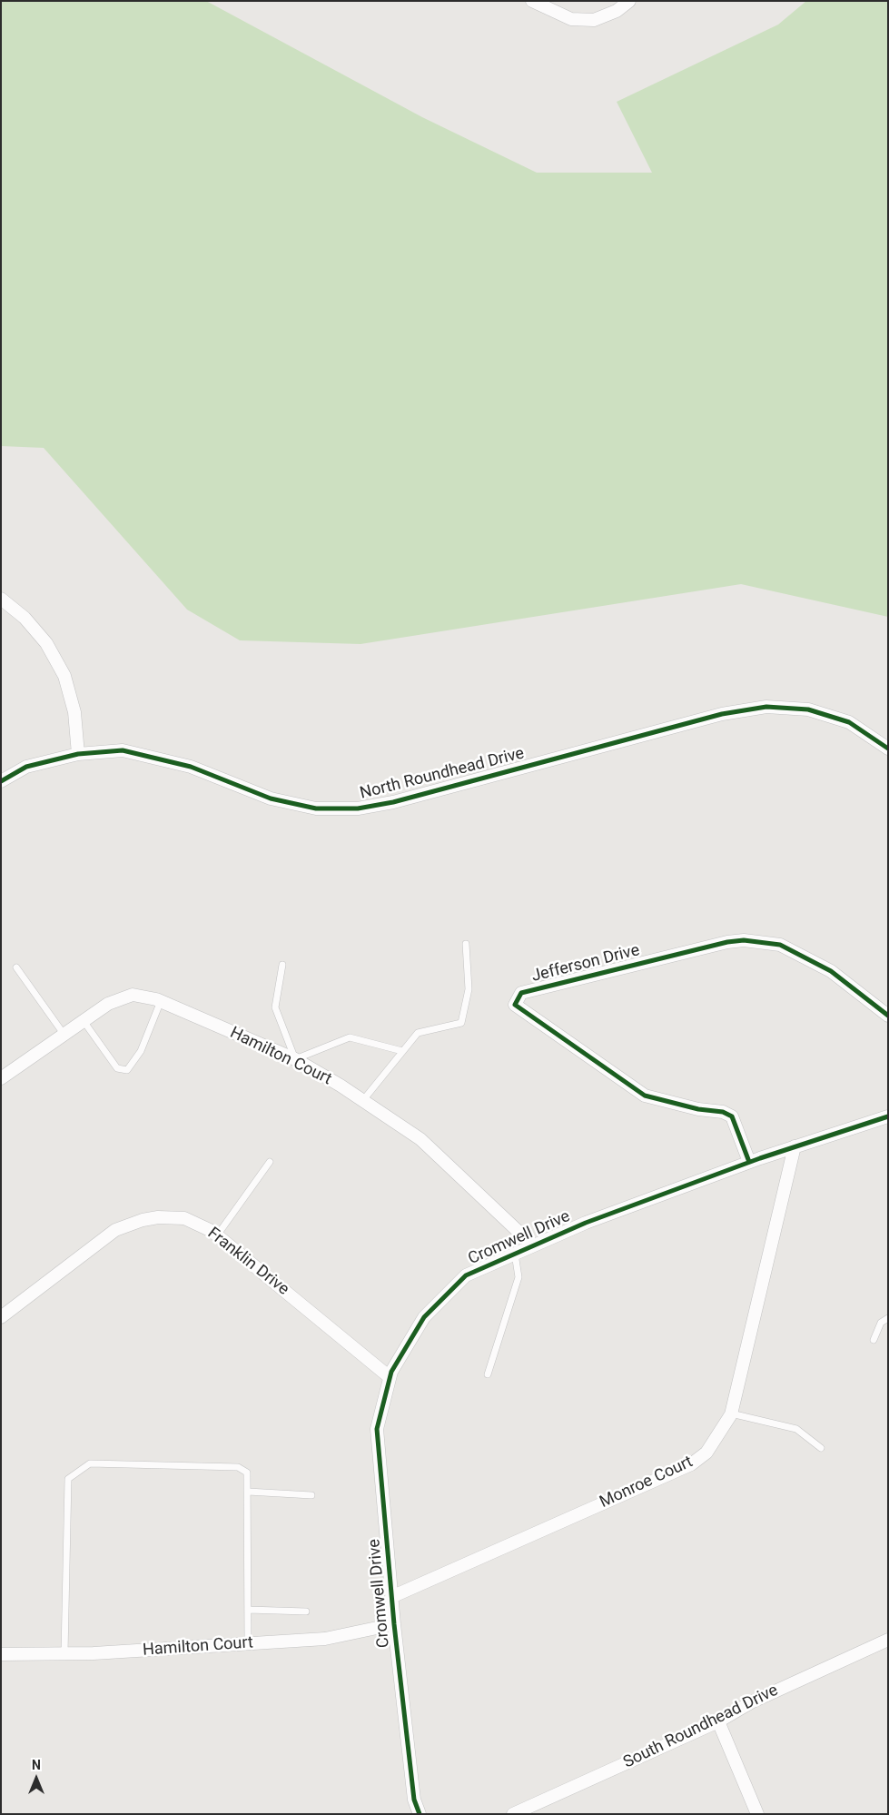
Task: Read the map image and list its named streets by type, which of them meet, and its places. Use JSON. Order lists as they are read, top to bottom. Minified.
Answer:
{"streets":{"street":["North Roundhead Drive","Jefferson Drive","Hamilton Court","Cromwell Drive","Franklin Drive","Monroe Court","South Roundhead Drive"]},"crossings":[["Jefferson Drive","Cromwell Drive"],["Hamilton Court","Cromwell Drive"],["Cromwell Drive","Franklin Drive"],["Cromwell Drive","Monroe Court"]],"north":"top"}
